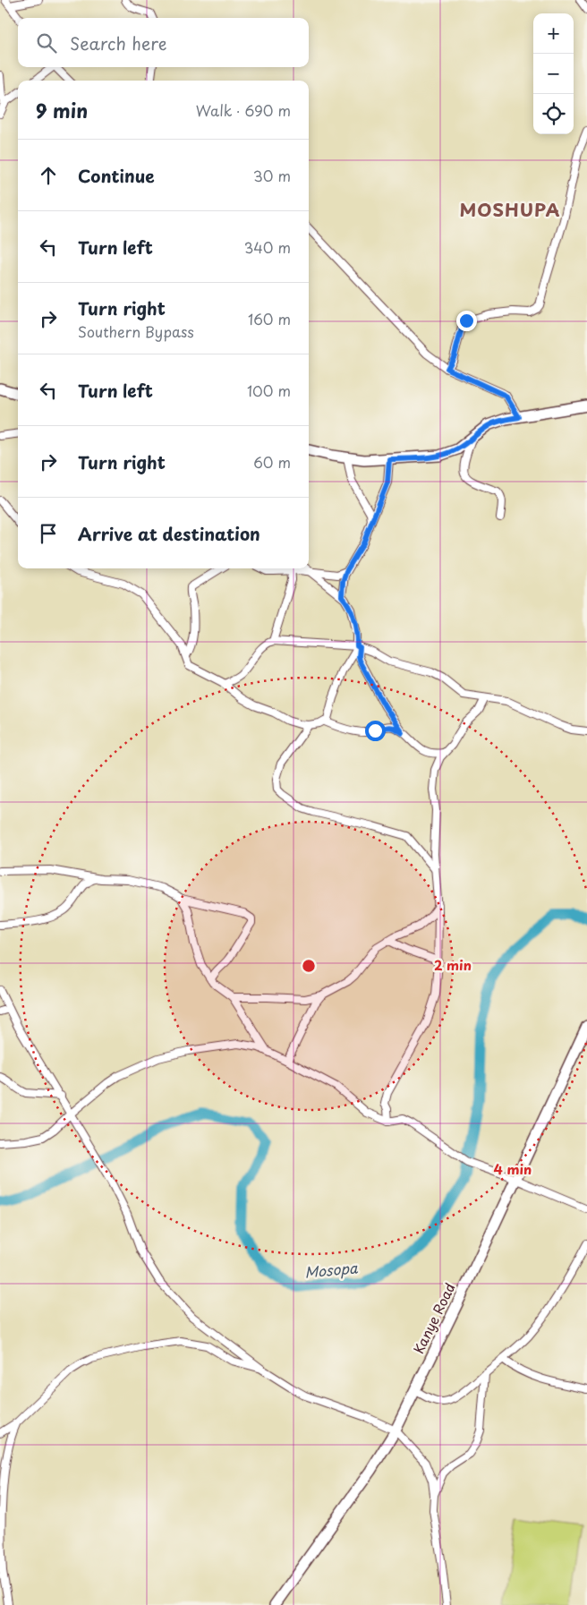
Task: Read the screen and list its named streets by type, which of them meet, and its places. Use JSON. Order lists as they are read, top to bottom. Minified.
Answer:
{"streets":{"main road":["Kanye Road"]},"districts":["MOSHUPA"],"water":["Mosopa"],"page":{"map_buttons":["+","−"],"search":"Search here","heading":["9 min","Walk · 690 m"],"list":[["Continue","30 m"],["Turn left","340 m"],["Turn right","Southern Bypass","160 m"],["Turn left","100 m"],["Turn right","60 m"],"Arrive at destination"]},"rings":["2 min","4 min"]}
